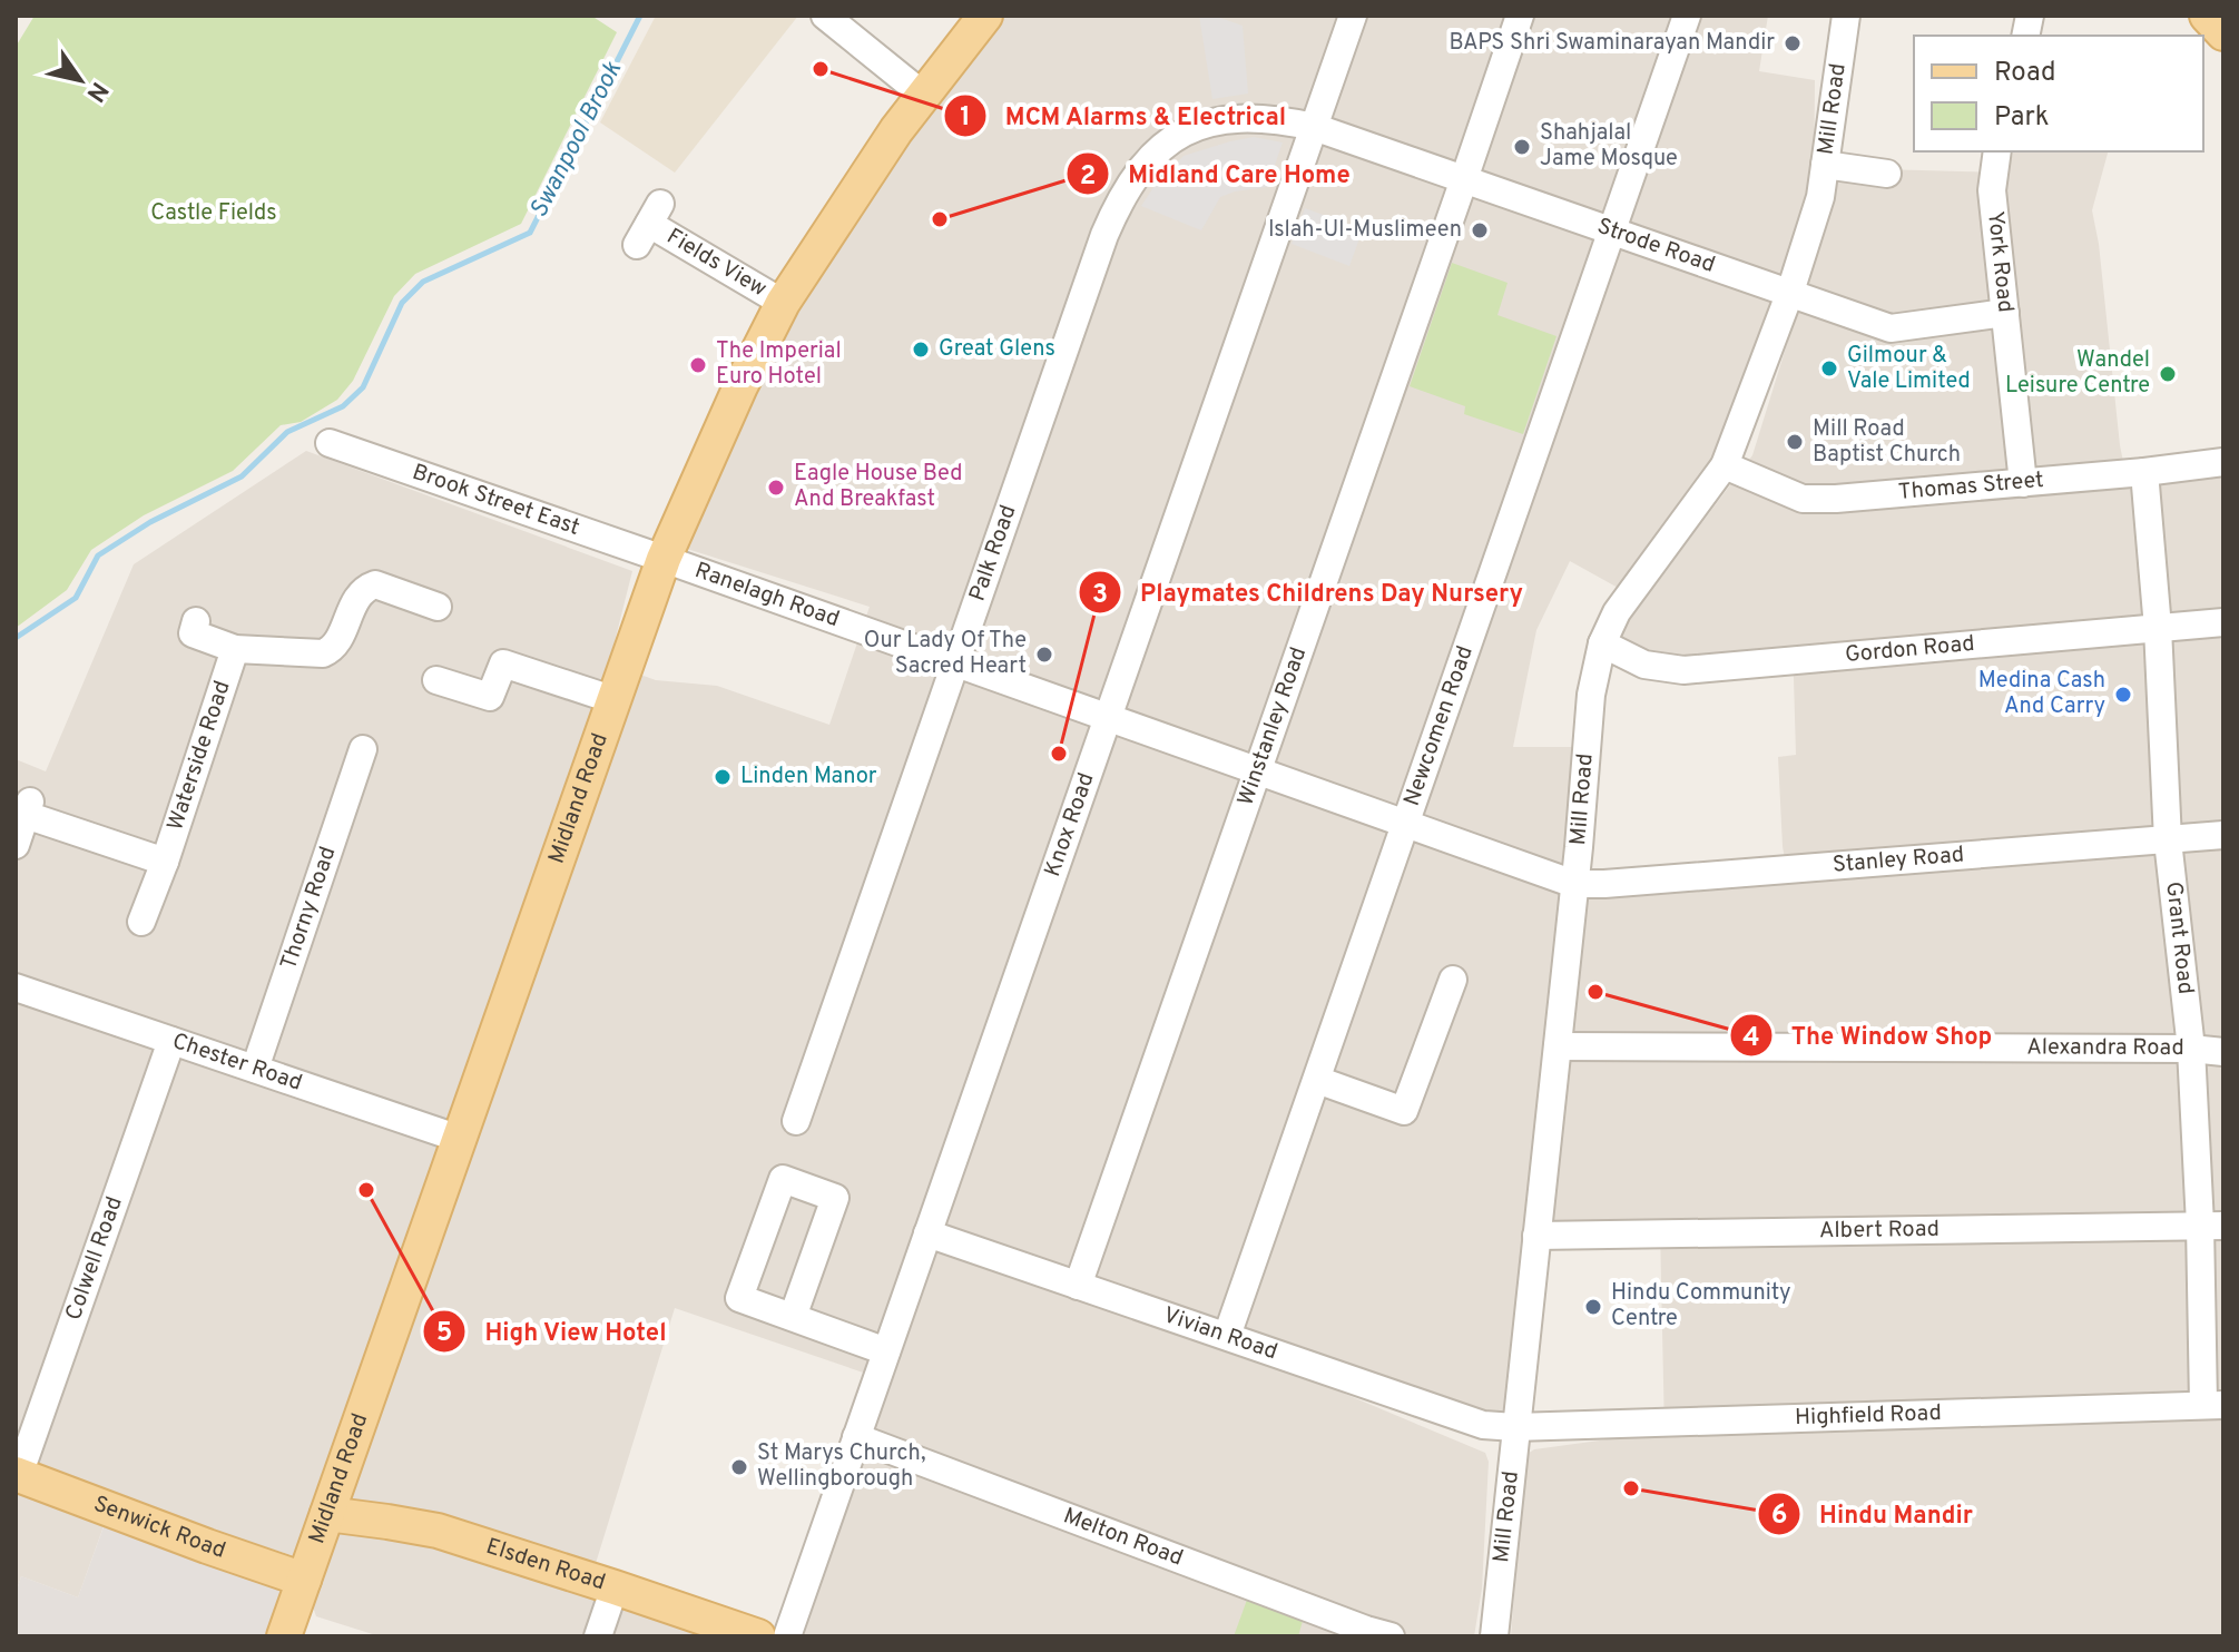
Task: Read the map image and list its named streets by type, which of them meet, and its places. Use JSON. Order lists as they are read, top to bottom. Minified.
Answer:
{"streets":{"main road":["Midland Road","Senwick Road","Elsden Road"],"street":["Mill Road","Strode Road","York Road","Fields View","Thomas Street","Brook Street East","Palk Road","Ranelagh Road","Gordon Road","Winstanley Road","Newcomen Road","Waterside Road","Knox Road","Stanley Road","Thorny Road","Grant Road","Alexandra Road","Chester Road","Albert Road","Colwell Road","Vivian Road","Highfield Road","Melton Road"]},"crossings":[["Mill Road","Strode Road"],["Mill Road","Thomas Street"],["Mill Road","Ranelagh Road"],["Mill Road","Gordon Road"],["Mill Road","Stanley Road"],["Mill Road","Alexandra Road"],["Mill Road","Albert Road"],["Mill Road","Vivian Road"],["Mill Road","Highfield Road"],["Strode Road","York Road"],["Strode Road","Palk Road"],["Strode Road","Winstanley Road"],["Strode Road","Newcomen Road"],["Strode Road","Knox Road"],["York Road","Thomas Street"],["Fields View","Midland Road"],["Thomas Street","Grant Road"],["Brook Street East","Ranelagh Road"],["Brook Street East","Midland Road"],["Palk Road","Ranelagh Road"],["Palk Road","Knox Road"],["Ranelagh Road","Winstanley Road"],["Ranelagh Road","Newcomen Road"],["Ranelagh Road","Midland Road"],["Ranelagh Road","Knox Road"],["Ranelagh Road","Stanley Road"],["Gordon Road","Grant Road"],["Winstanley Road","Vivian Road"],["Newcomen Road","Vivian Road"],["Midland Road","Chester Road"],["Midland Road","Senwick Road"],["Midland Road","Elsden Road"],["Knox Road","Vivian Road"],["Knox Road","Melton Road"],["Stanley Road","Grant Road"],["Thorny Road","Chester Road"],["Grant Road","Alexandra Road"],["Grant Road","Albert Road"],["Grant Road","Highfield Road"],["Chester Road","Colwell Road"],["Colwell Road","Senwick Road"],["Vivian Road","Highfield Road"]],"water":["Swanpool Brook"],"parks":["Castle Fields"],"places":["BAPS Shri Swaminarayan Mandir","MCM Alarms & Electrical","Shahjalal Jame Mosque","Midland Care Home","Islah-Ul-Muslimeen","Great Glens","The Imperial Euro Hotel","Gilmour & Vale Limited","Wandel Leisure Centre","Mill Road Baptist Church","Eagle House Bed And Breakfast","Our Lady Of The Sacred Heart","Medina Cash And Carry","Playmates Childrens Day Nursery","Linden Manor","The Window Shop","High View Hotel","Hindu Community Centre","St Marys Church, Wellingborough","Hindu Mandir"],"legend":["Road","Park"],"north":"bottom right"}
